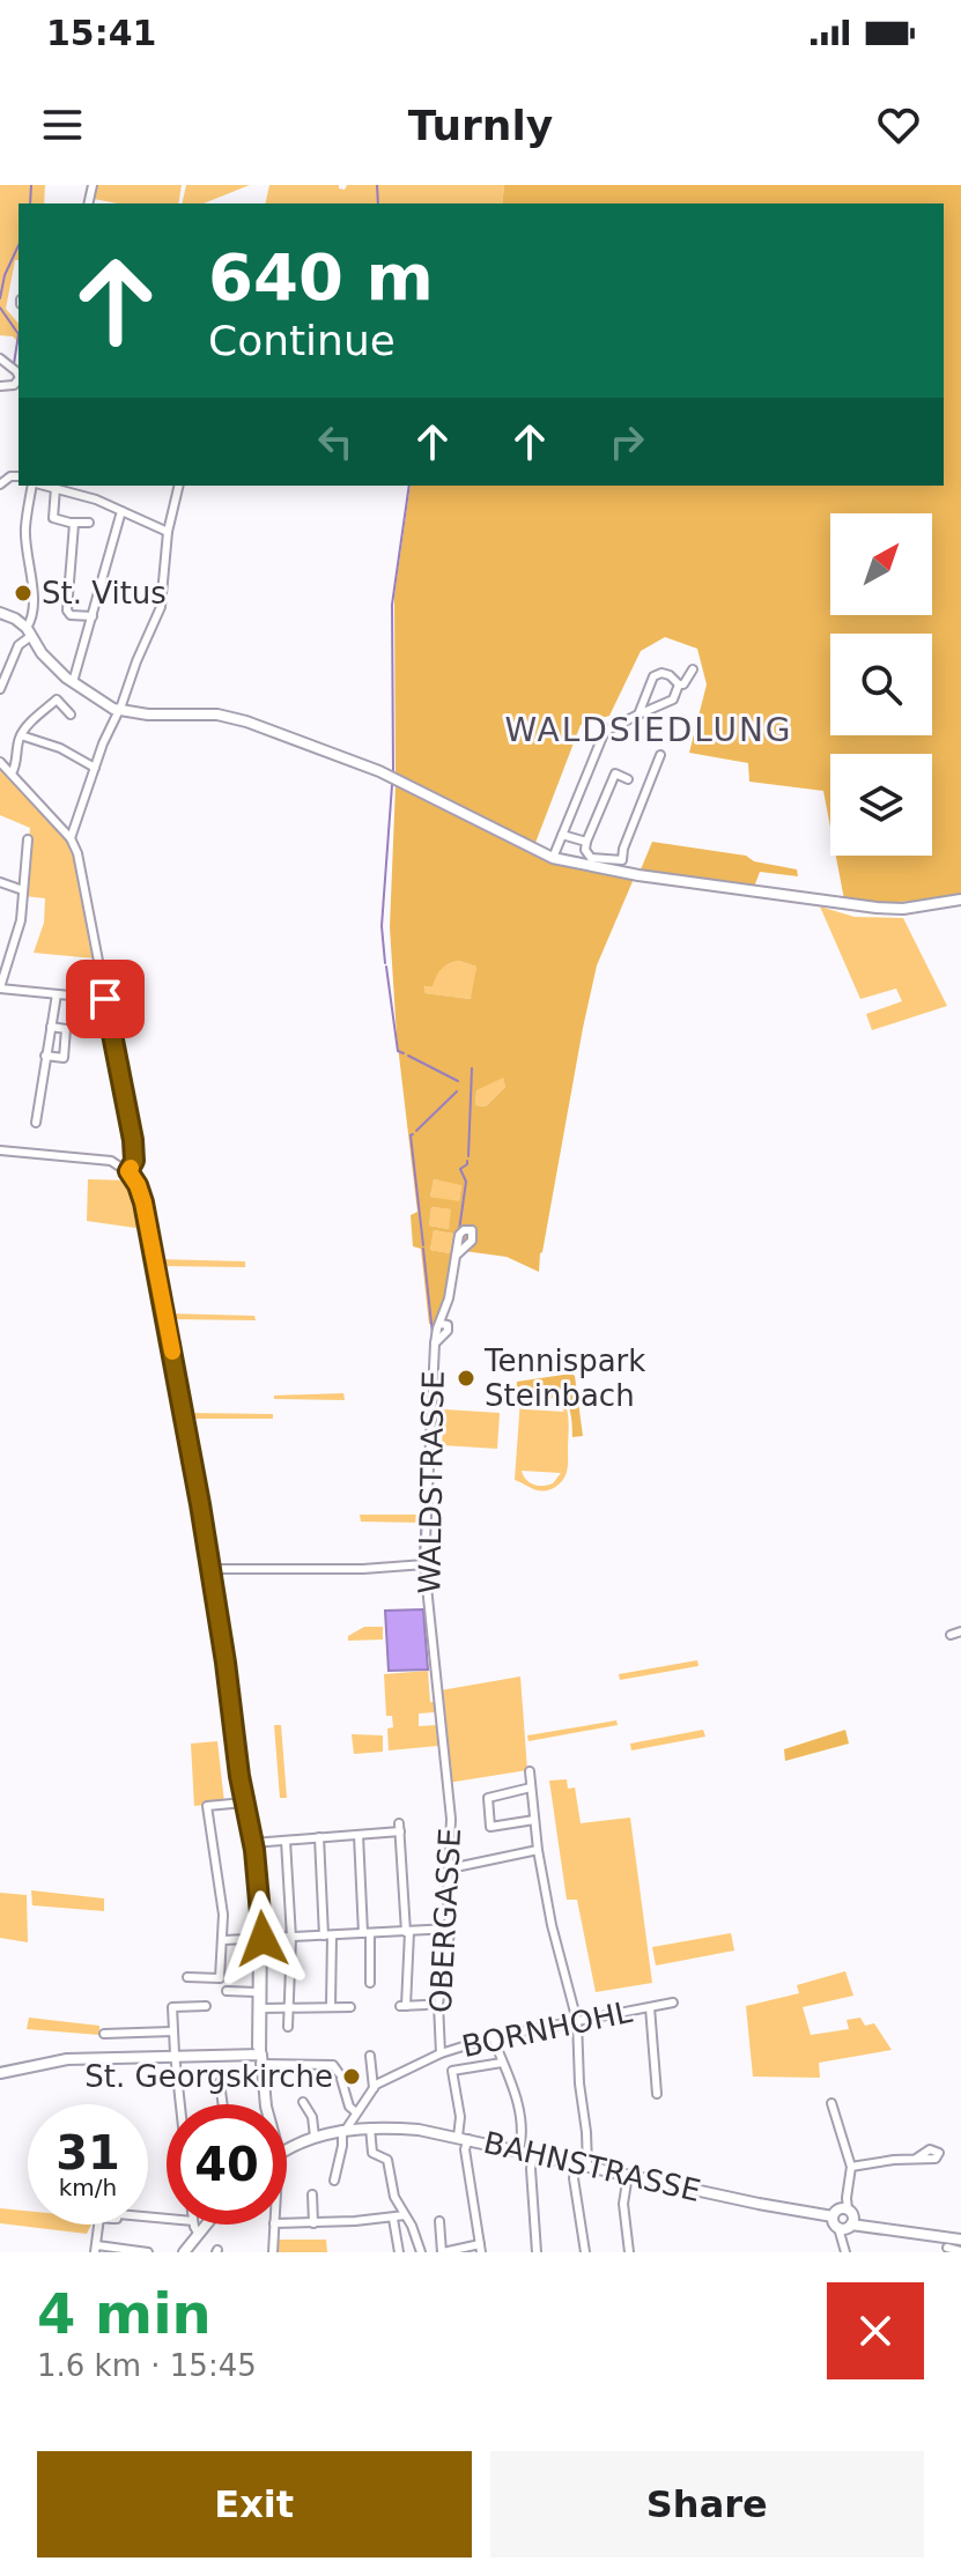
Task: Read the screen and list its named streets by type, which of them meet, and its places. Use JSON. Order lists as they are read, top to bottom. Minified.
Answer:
{"streets":{"main road":["BAHNSTRASSE"],"street":["WALDSTRASSE","OBERGASSE","BORNHOHL"]},"crossings":[["WALDSTRASSE","OBERGASSE"],["OBERGASSE","BORNHOHL"],["BORNHOHL","BAHNSTRASSE"]],"districts":["WALDSIEDLUNG"],"places":["St. Vitus","Tennispark Steinbach","St. Georgskirche"],"north":"top right","page":{"status":"15:41","header":"Turnly","turn":["640 m","Continue"],"speed":"31 km/h","limit":"40","heading":["4 min","1.6 km · 15:45"],"buttons":["Exit","Share"]}}
